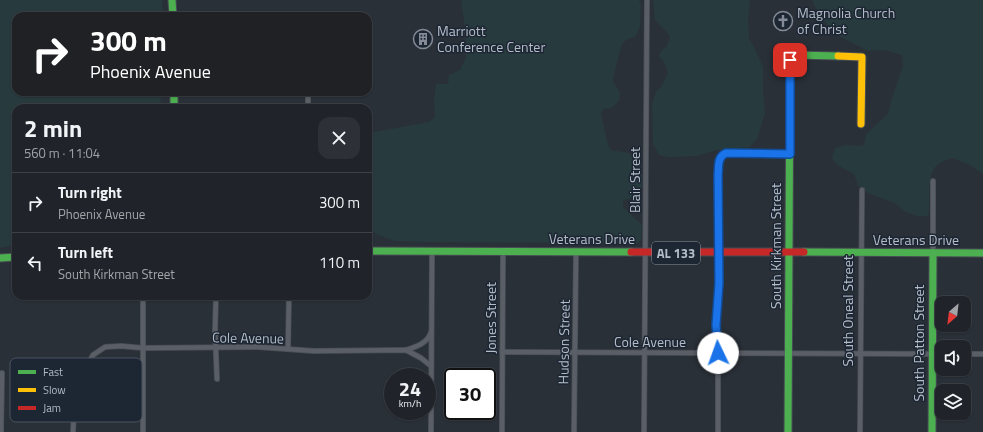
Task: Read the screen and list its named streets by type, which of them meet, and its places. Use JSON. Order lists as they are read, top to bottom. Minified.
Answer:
{"streets":{"street":["Blair Street","Veterans Drive","South Kirkman Street","AL 133","South Oneal Street","Jones Street","Cole Avenue","Hudson Street","South Patton Street"]},"crossings":[["Blair Street","Veterans Drive"],["Blair Street","Cole Avenue"],["Veterans Drive","South Kirkman Street"],["Veterans Drive","South Oneal Street"],["Veterans Drive","Jones Street"],["Veterans Drive","Hudson Street"],["Veterans Drive","South Patton Street"],["South Kirkman Street","Cole Avenue"],["South Oneal Street","Cole Avenue"],["Jones Street","Cole Avenue"],["Cole Avenue","Hudson Street"],["Cole Avenue","South Patton Street"]],"places":{"church":["Magnolia Church of Christ"],"building":["Marriott Conference Center"]},"legend":["Fast","Slow","Jam"],"north":"bottom left","page":{"turn":["300 m","Phoenix Avenue"],"heading":["2 min","560 m · 11:04"],"list":[{"name":"Turn right","note":"Phoenix Avenue","value":"300 m"},{"name":"Turn left","note":"South Kirkman Street","value":"110 m"}],"speed":"24 km/h","limit":"30"}}
